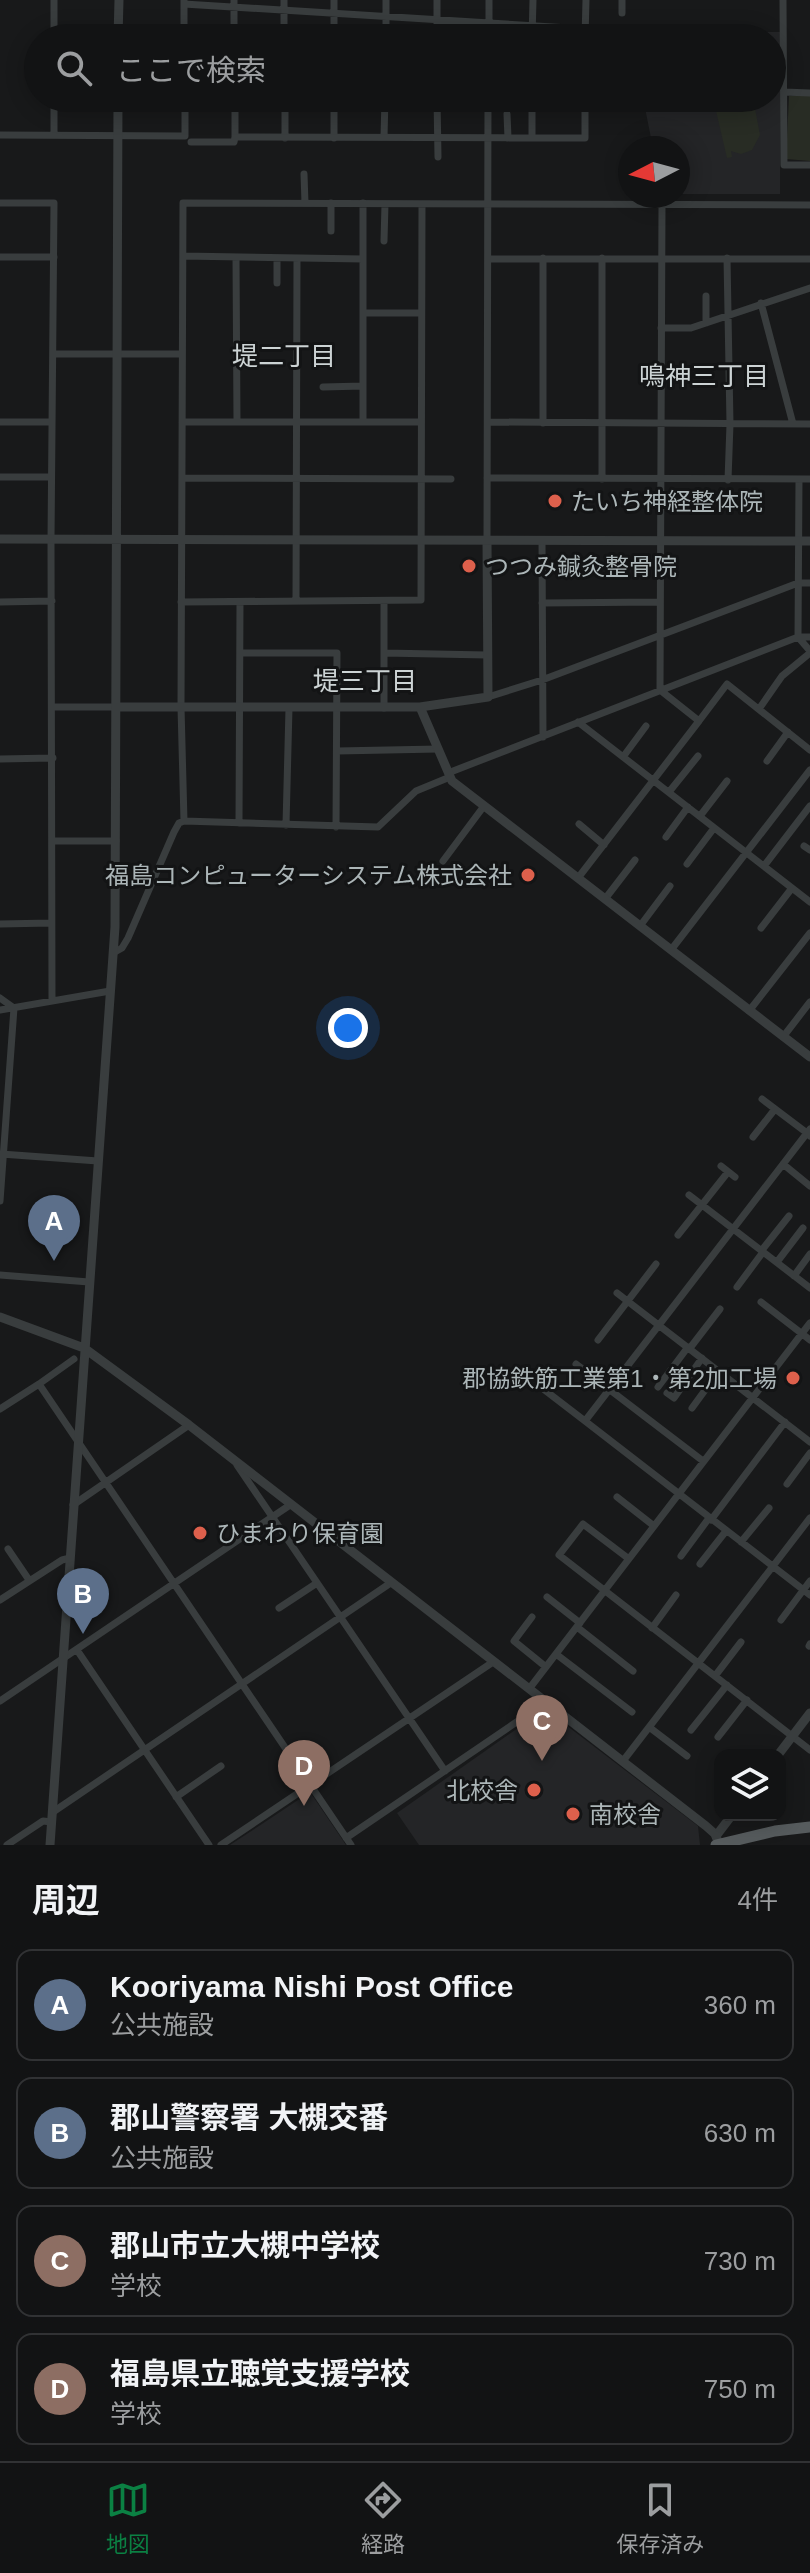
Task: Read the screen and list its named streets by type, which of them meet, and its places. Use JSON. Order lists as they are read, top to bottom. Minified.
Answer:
{"districts":["堤二丁目","鳴神三丁目","堤三丁目"],"places":["たいち神経整体院","つつみ鍼灸整骨院","福島コンピューターシステム株式会社","郡協鉄筋工業第1・第2加工場","ひまわり保育園","北校舎","南校舎"],"north":"left","page":{"search":"ここで検索","pins":["A","B","C","D"],"heading":["周辺","4件"],"list":[{"mark":"A","name":"Kooriyama Nishi Post Office","note":"公共施設","value":"360 m"},{"mark":"B","name":"郡山警察署 大槻交番","note":"公共施設","value":"630 m"},{"mark":"C","name":"郡山市立大槻中学校","note":"学校","value":"730 m"},{"mark":"D","name":"福島県立聴覚支援学校","note":"学校","value":"750 m"}],"nav":["地図","経路","保存済み"]}}
